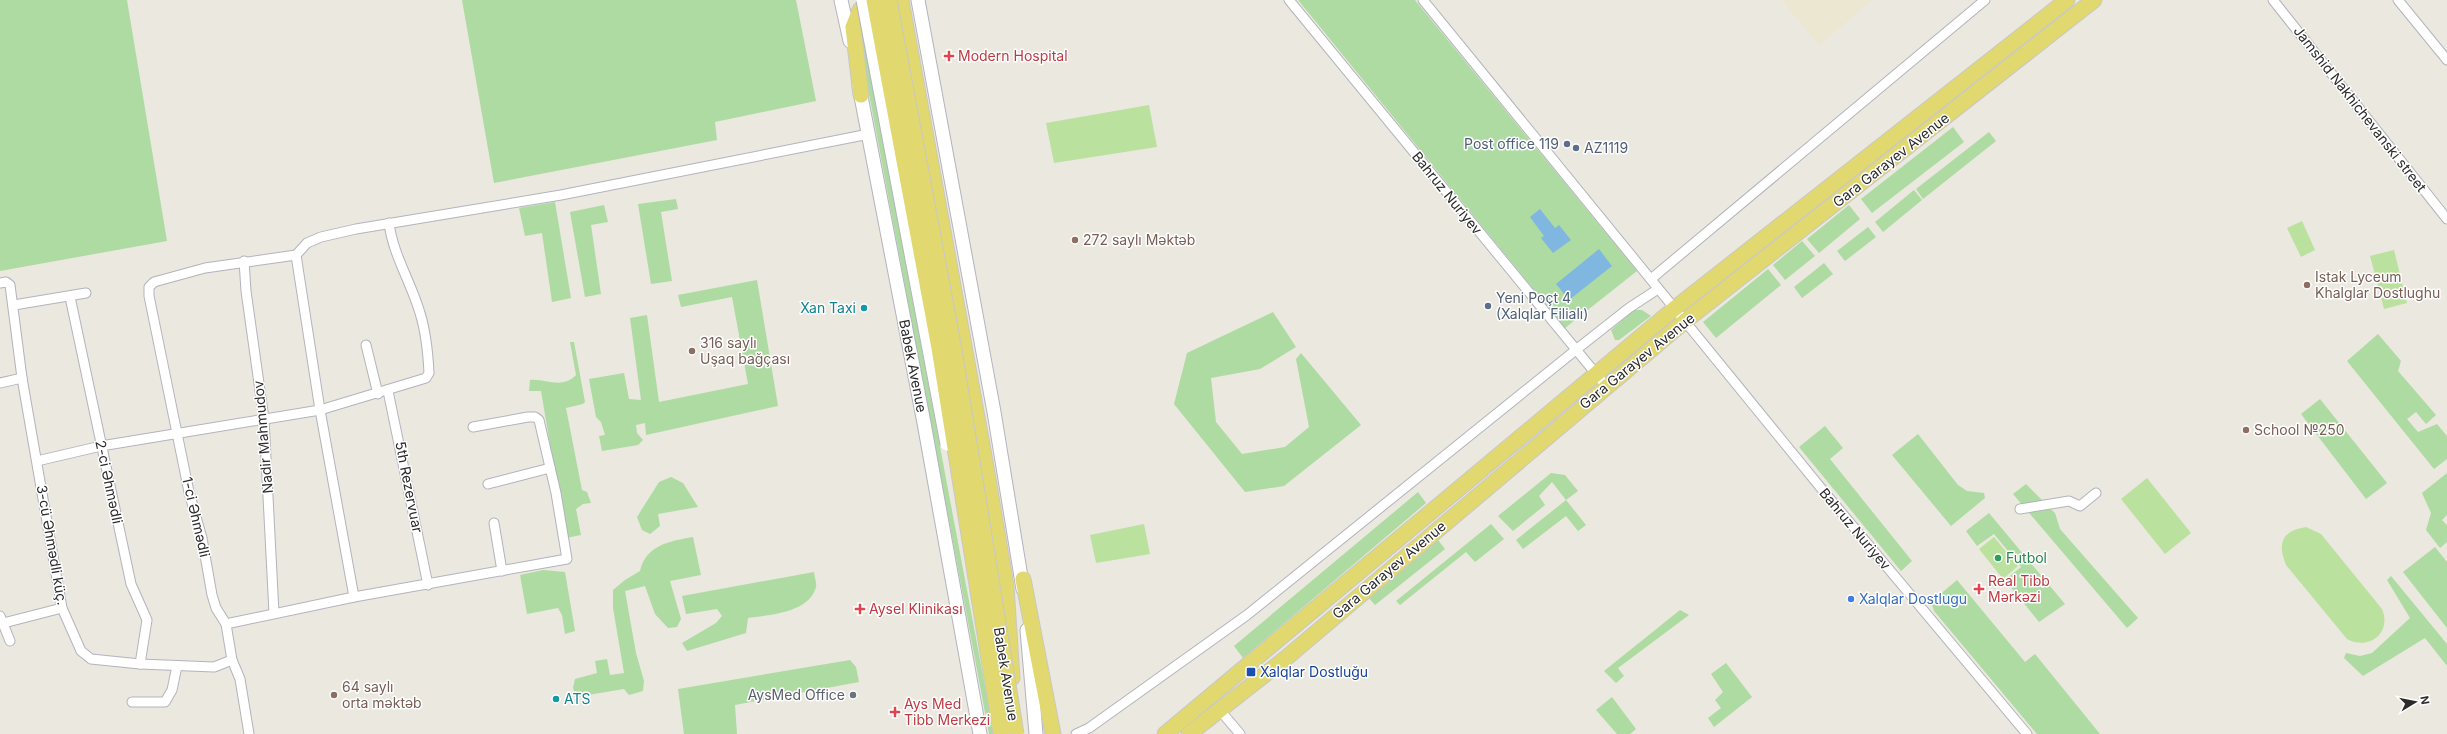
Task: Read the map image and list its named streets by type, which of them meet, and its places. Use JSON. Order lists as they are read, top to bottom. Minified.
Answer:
{"streets":{"main road":["Gara Garayev Avenue","Babek Avenue"],"street":["Jamshid Nakhichevanski street","Bahruz Nuriyev","Nadir Mahmudov","2-ci Əhmədli","5th Rezervuar","1-ci Əhmədli","3-cü Əhmədli küç."]},"crossings":[["Gara Garayev Avenue","Bahruz Nuriyev"],["Nadir Mahmudov","1-ci Əhmədli"],["2-ci Əhmədli","3-cü Əhmədli küç."],["1-ci Əhmədli","3-cü Əhmədli küç."]],"places":{"health":["Modern Hospital","Real Tibb Mərkəzi","Aysel Klinikası","Ays Med Tibb Merkezi"],"other":["Post office 119","AZ1119","272 saylı Məktəb","Istak Lyceum Khalglar Dostlughu","Yeni Poçt 4 (Xalqlar Filialı)","Xan Taxi","316 saylı Uşaq bağçası","School №250","Futbol","Xalqlar Dostlugu","64 saylı orta məktəb","AysMed Office","ATS"],"transit":["Xalqlar Dostluğu"]},"north":"right"}
